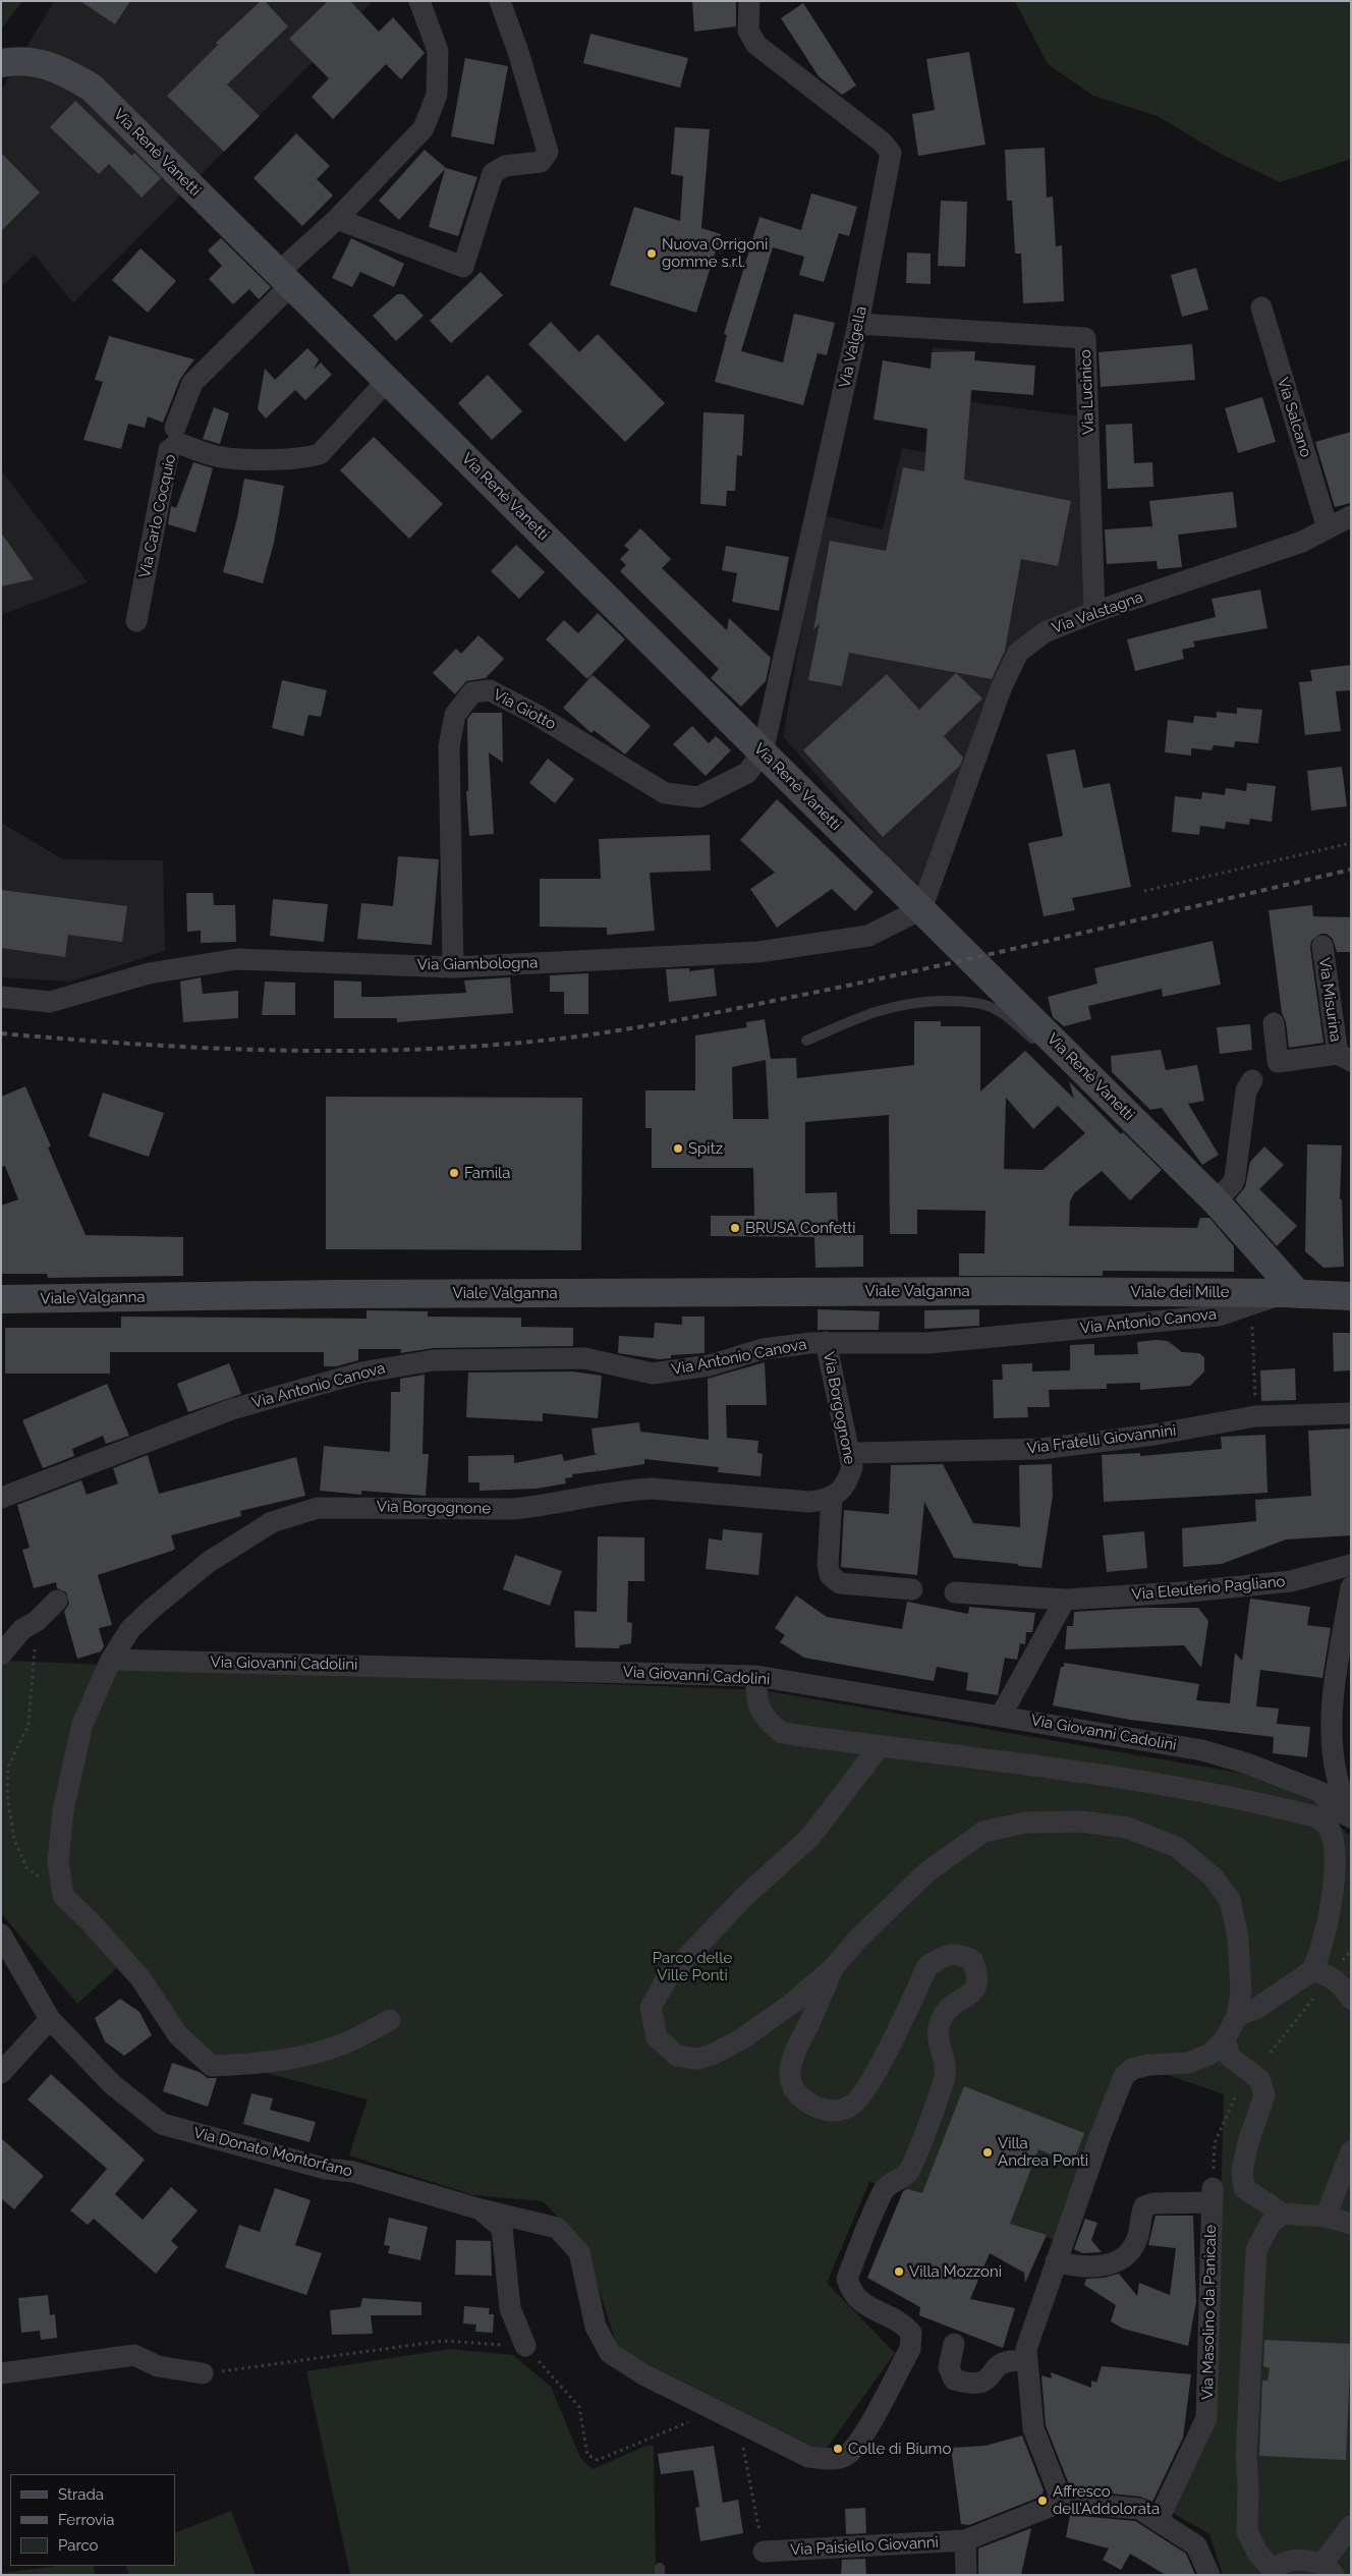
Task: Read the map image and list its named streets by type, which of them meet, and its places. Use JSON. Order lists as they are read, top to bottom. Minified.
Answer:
{"streets":{"street":["Via Renè Vanetti","Via Valgella","Via Lucinico","Via Salcano","Via Carlo Cocquio","Via Valstagna","Via Giotto","Via Giambologna","Via Misurina","Viale Valganna","Viale dei Mille","Via Antonio Canova","Via Borgognone","Via Fratelli Giovannini","Via Eleuterio Pagliano","Via Giovanni Cadolini","Via Donato Montorfano","Via Masolino da Panicale","Via Paisiello Giovanni"]},"crossings":[["Via Renè Vanetti","Via Valgella"],["Via Renè Vanetti","Via Carlo Cocquio"],["Via Renè Vanetti","Via Valstagna"],["Via Renè Vanetti","Via Giotto"],["Via Renè Vanetti","Via Giambologna"],["Via Renè Vanetti","Viale dei Mille"],["Via Renè Vanetti","Via Antonio Canova"],["Via Valgella","Via Lucinico"],["Via Valgella","Via Giotto"],["Via Lucinico","Via Valstagna"],["Via Salcano","Via Valstagna"],["Via Valstagna","Via Giambologna"],["Via Giotto","Via Giambologna"],["Viale Valganna","Viale dei Mille"],["Viale dei Mille","Via Antonio Canova"],["Via Antonio Canova","Via Borgognone"],["Via Borgognone","Via Fratelli Giovannini"],["Via Borgognone","Via Giovanni Cadolini"]],"parks":["Parco delle Ville Ponti"],"places":["Nuova Orrigoni gomme s.r.l.","Spitz","Famila","BRUSA Confetti","Villa Andrea Ponti","Villa Mozzoni","Colle di Biumo","Affresco dell'Addolorata"],"legend":["Strada","Ferrovia","Parco"]}
